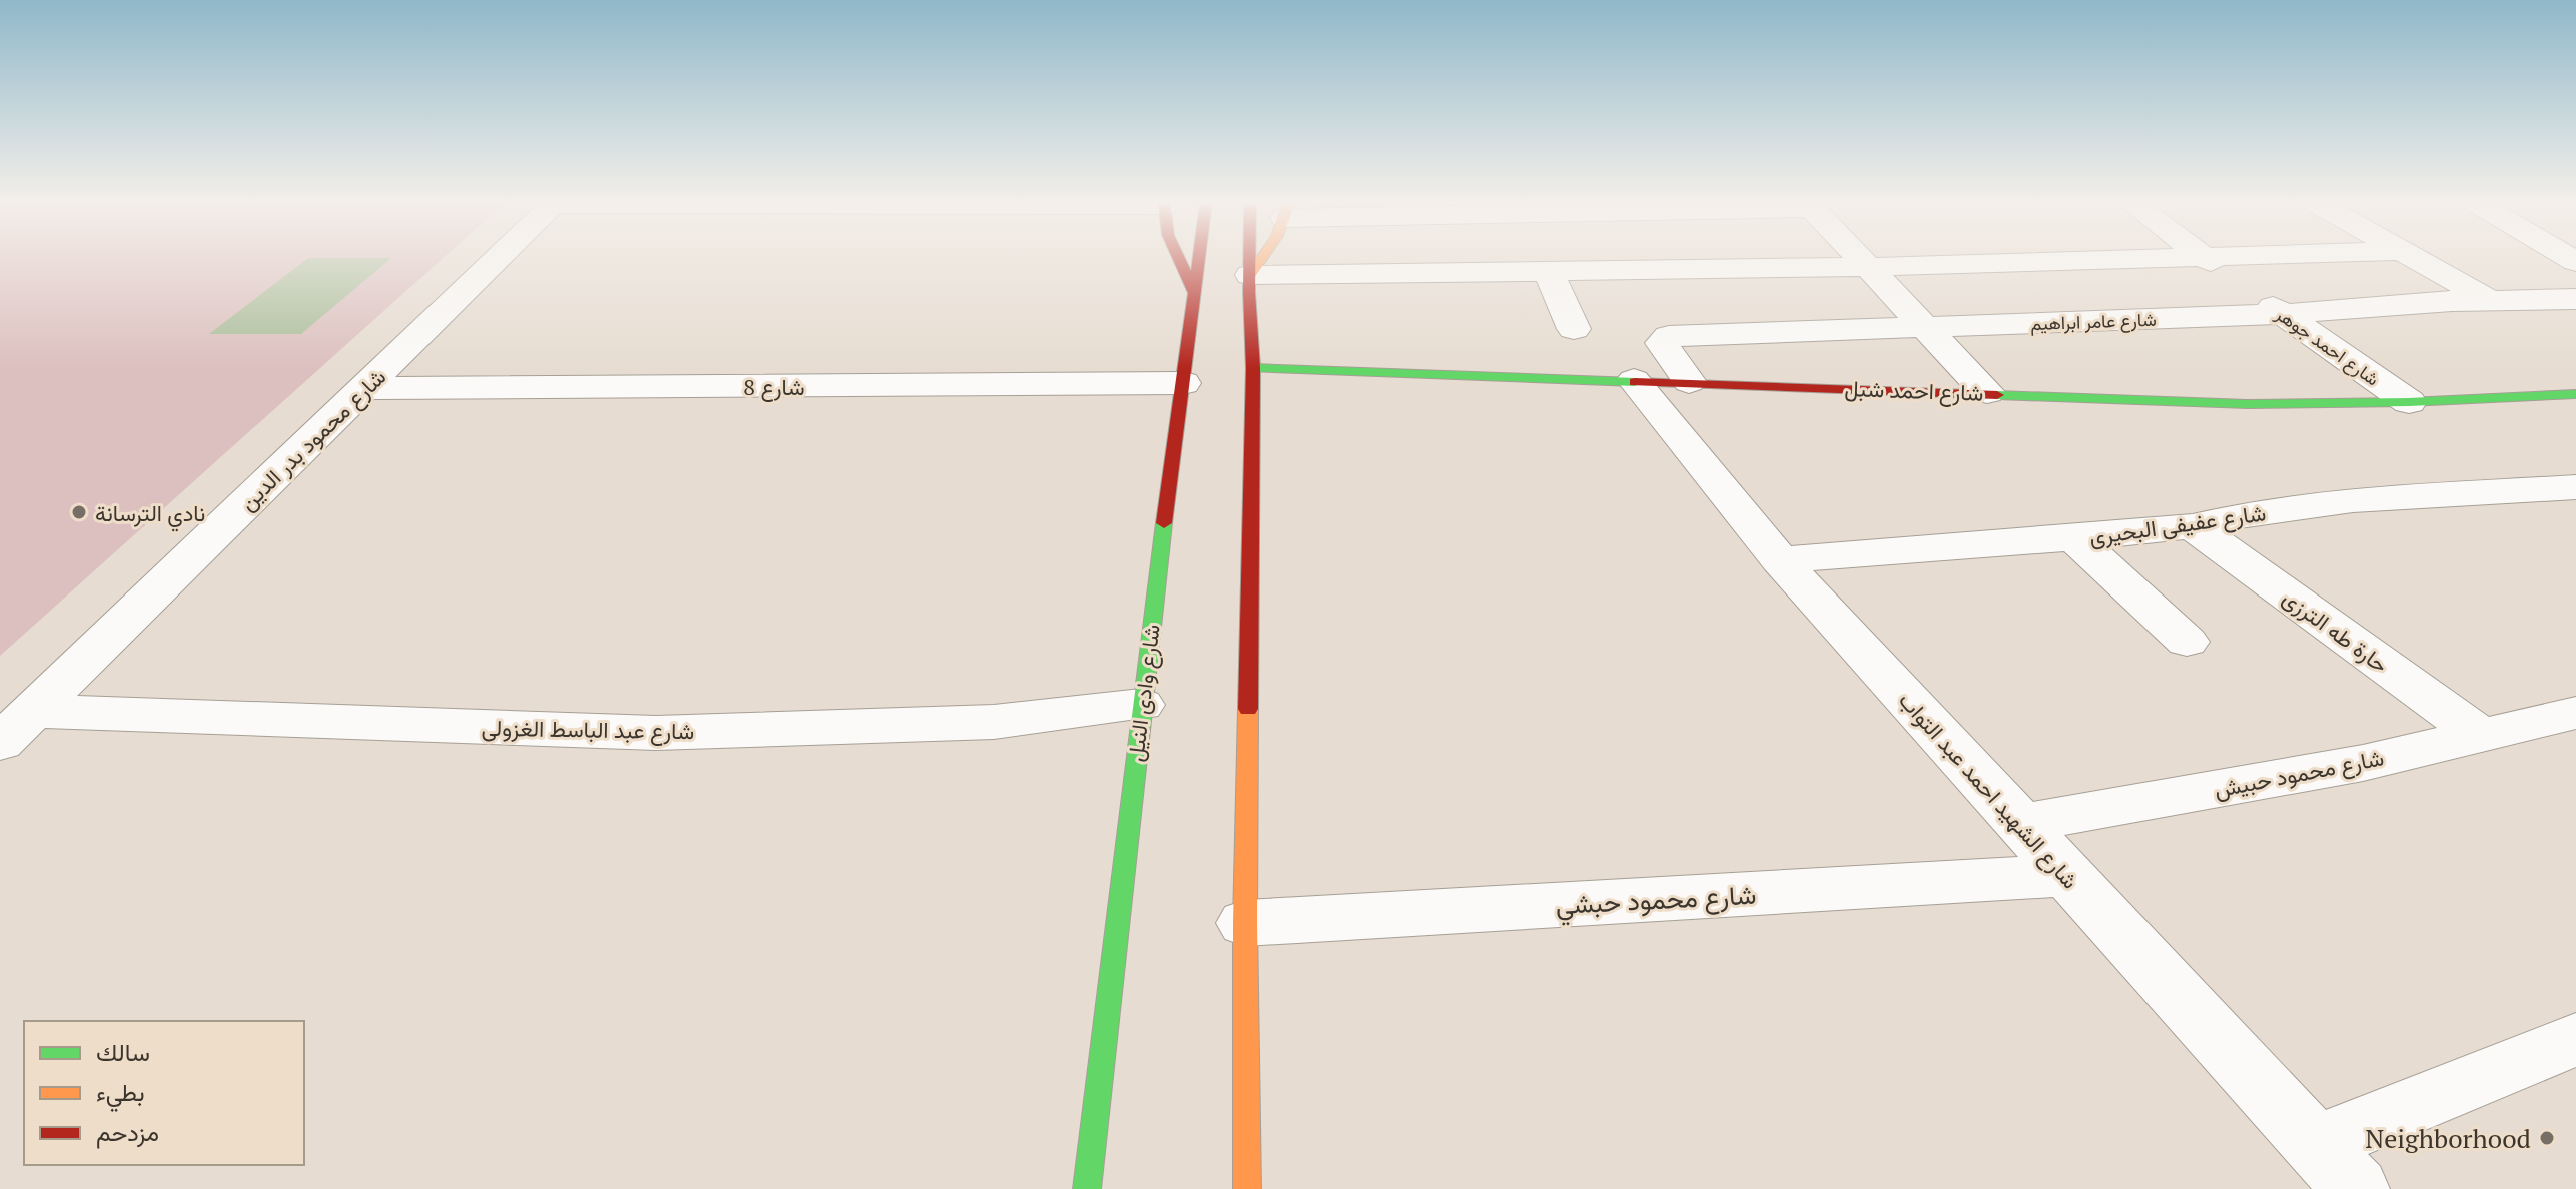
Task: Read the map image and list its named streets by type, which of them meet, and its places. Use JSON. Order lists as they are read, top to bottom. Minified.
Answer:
{"streets":{"main road":["شارع احمد شبل","شارع وادى النيل"],"street":["شارع عامر ابراهيم","شارع احمد جوهر","شارع 8","شارع محمود بدر الدين","شارع عفيفى البحيرى","حارة طه الترزى","شارع عبد الباسط الغزولى","شارع محمود حبيش","شارع الشهيد احمد عبد التواب","شارع محمود حبشي"]},"crossings":[["شارع عامر ابراهيم","شارع احمد جوهر"],["شارع عامر ابراهيم","شارع احمد شبل"],["شارع احمد جوهر","شارع احمد شبل"],["شارع 8","شارع محمود بدر الدين"],["شارع 8","شارع وادى النيل"],["شارع احمد شبل","شارع الشهيد احمد عبد التواب"],["شارع محمود بدر الدين","شارع عبد الباسط الغزولى"],["شارع عفيفى البحيرى","حارة طه الترزى"],["شارع عفيفى البحيرى","شارع الشهيد احمد عبد التواب"],["حارة طه الترزى","شارع محمود حبيش"],["شارع وادى النيل","شارع عبد الباسط الغزولى"],["شارع محمود حبيش","شارع الشهيد احمد عبد التواب"],["شارع الشهيد احمد عبد التواب","شارع محمود حبشي"]],"places":["نادي الترسانة","Neighborhood"],"legend":["سالك","بطيء","مزدحم"]}
